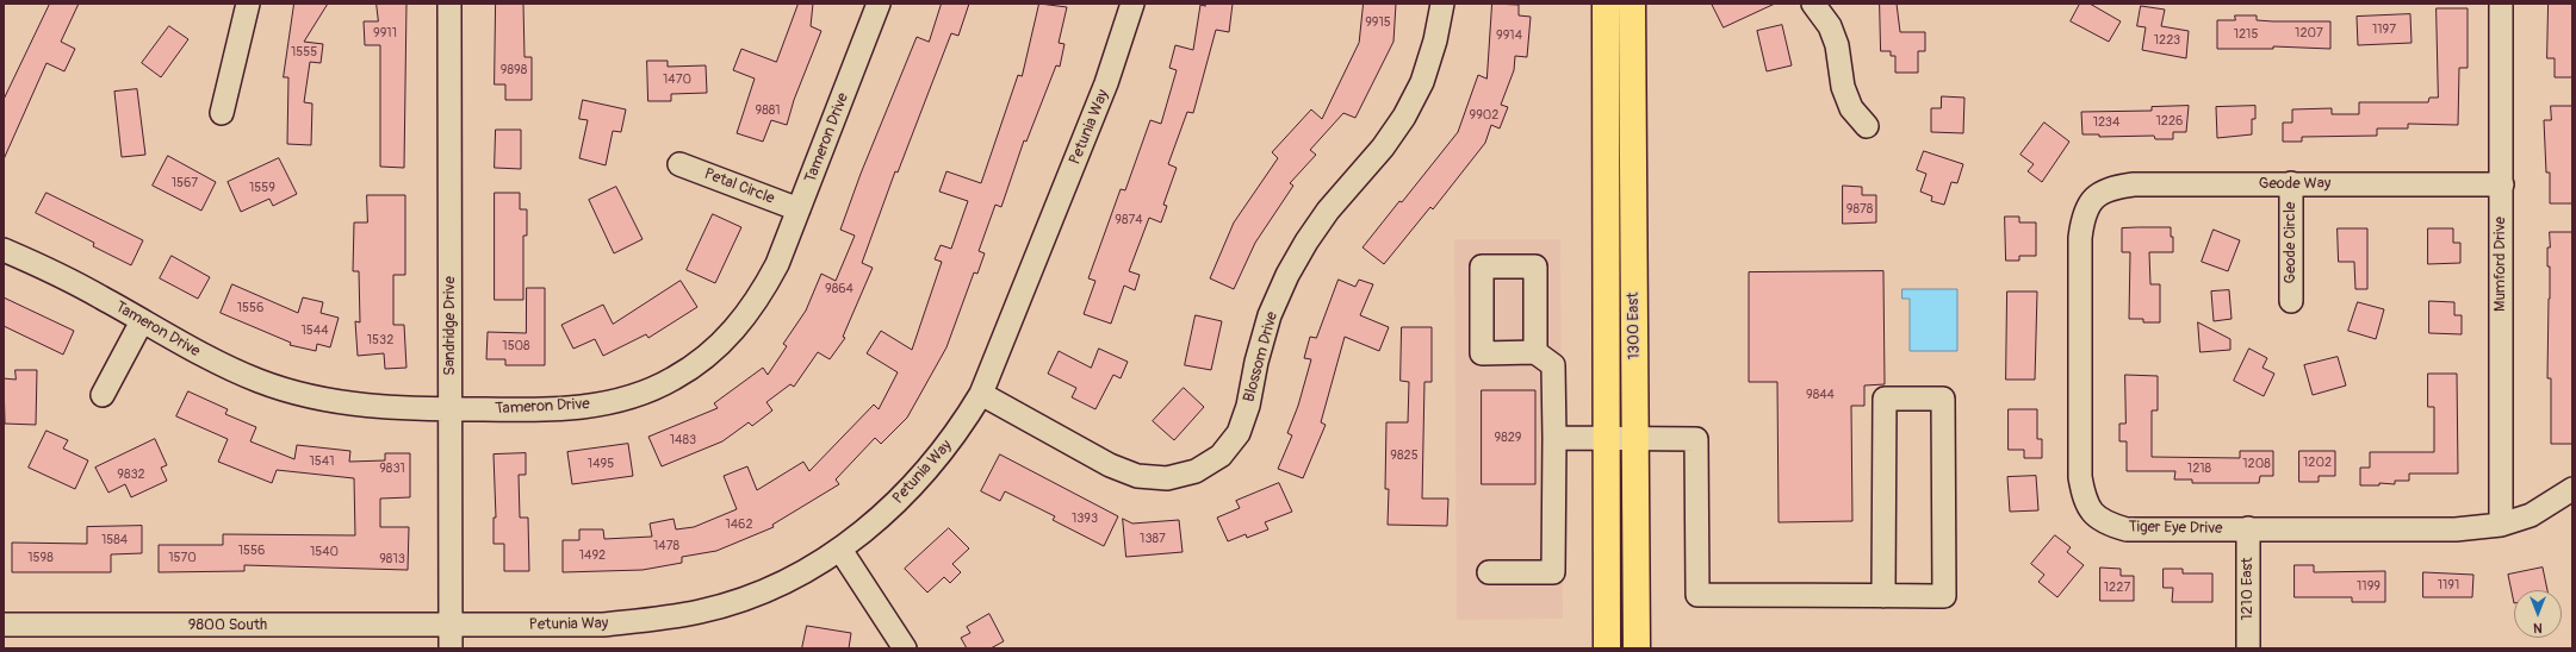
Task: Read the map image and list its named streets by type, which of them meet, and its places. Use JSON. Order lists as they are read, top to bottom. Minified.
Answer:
{"streets":{"main road":["1300 East"],"street":["Petunia Way","Tameron Drive","Geode Way","Petal Circle","Geode Circle","Mumford Drive","Sandridge Drive","Blossom Drive","Tiger Eye Drive","1210 East","9800 South"]},"crossings":[["Petunia Way","Sandridge Drive"],["Petunia Way","Blossom Drive"],["Petunia Way","9800 South"],["Tameron Drive","Petal Circle"],["Tameron Drive","Sandridge Drive"],["Geode Way","Geode Circle"],["Geode Way","Mumford Drive"],["Geode Way","Tiger Eye Drive"],["Mumford Drive","Tiger Eye Drive"],["Sandridge Drive","9800 South"],["Tiger Eye Drive","1210 East"]],"house_numbers":["9915","1197","9911","1207","1215","9914","1223","1555","9898","1470","9881","9902","1226","1234","1567","1559","9878","9874","9864","1556","1544","1532","1508","9844","9829","1483","9825","1541","1202","1495","1208","9831","1218","9832","1393","1462","1387","1584","1478","1556","1540","1492","1598","1570","9813","1191","1199","1227"],"north":"bottom"}
